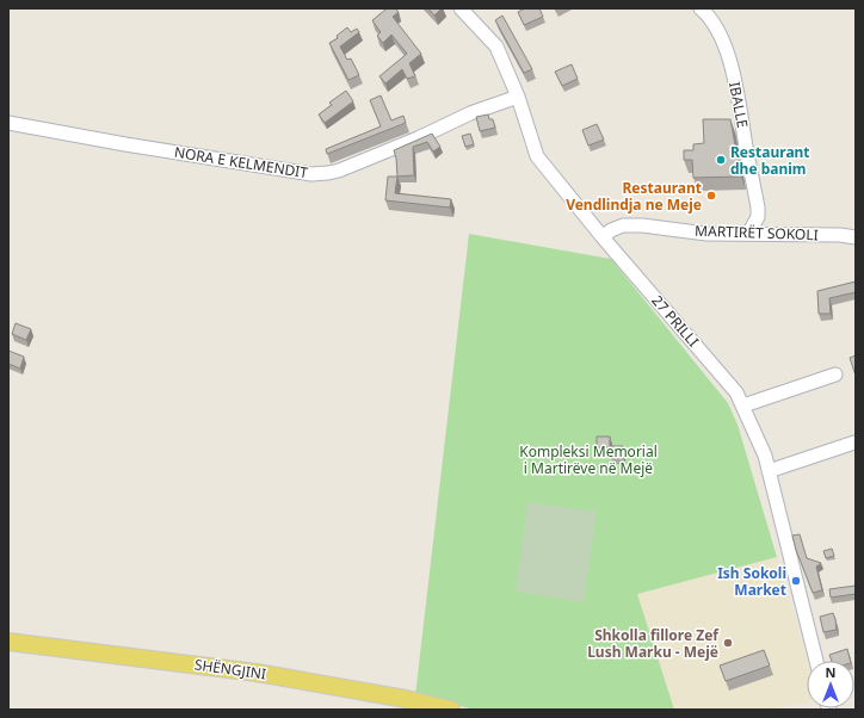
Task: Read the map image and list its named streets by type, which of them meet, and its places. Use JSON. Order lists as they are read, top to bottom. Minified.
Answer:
{"streets":{"main road":["SHËNGJINI"],"street":["IBALLE","NORA E KELMENDIT","MARTIRËT SOKOLI","27 PRILLI"]},"crossings":[["IBALLE","MARTIRËT SOKOLI"],["NORA E KELMENDIT","27 PRILLI"],["MARTIRËT SOKOLI","27 PRILLI"]],"parks":["Kompleksi Memorial i Martirëve në Mejë"],"places":["Restaurant dhe banim","Restaurant Vendlindja ne Meje","Ish Sokoli Market","Shkolla fillore Zef Lush Marku - Mejë"],"north":"top"}
